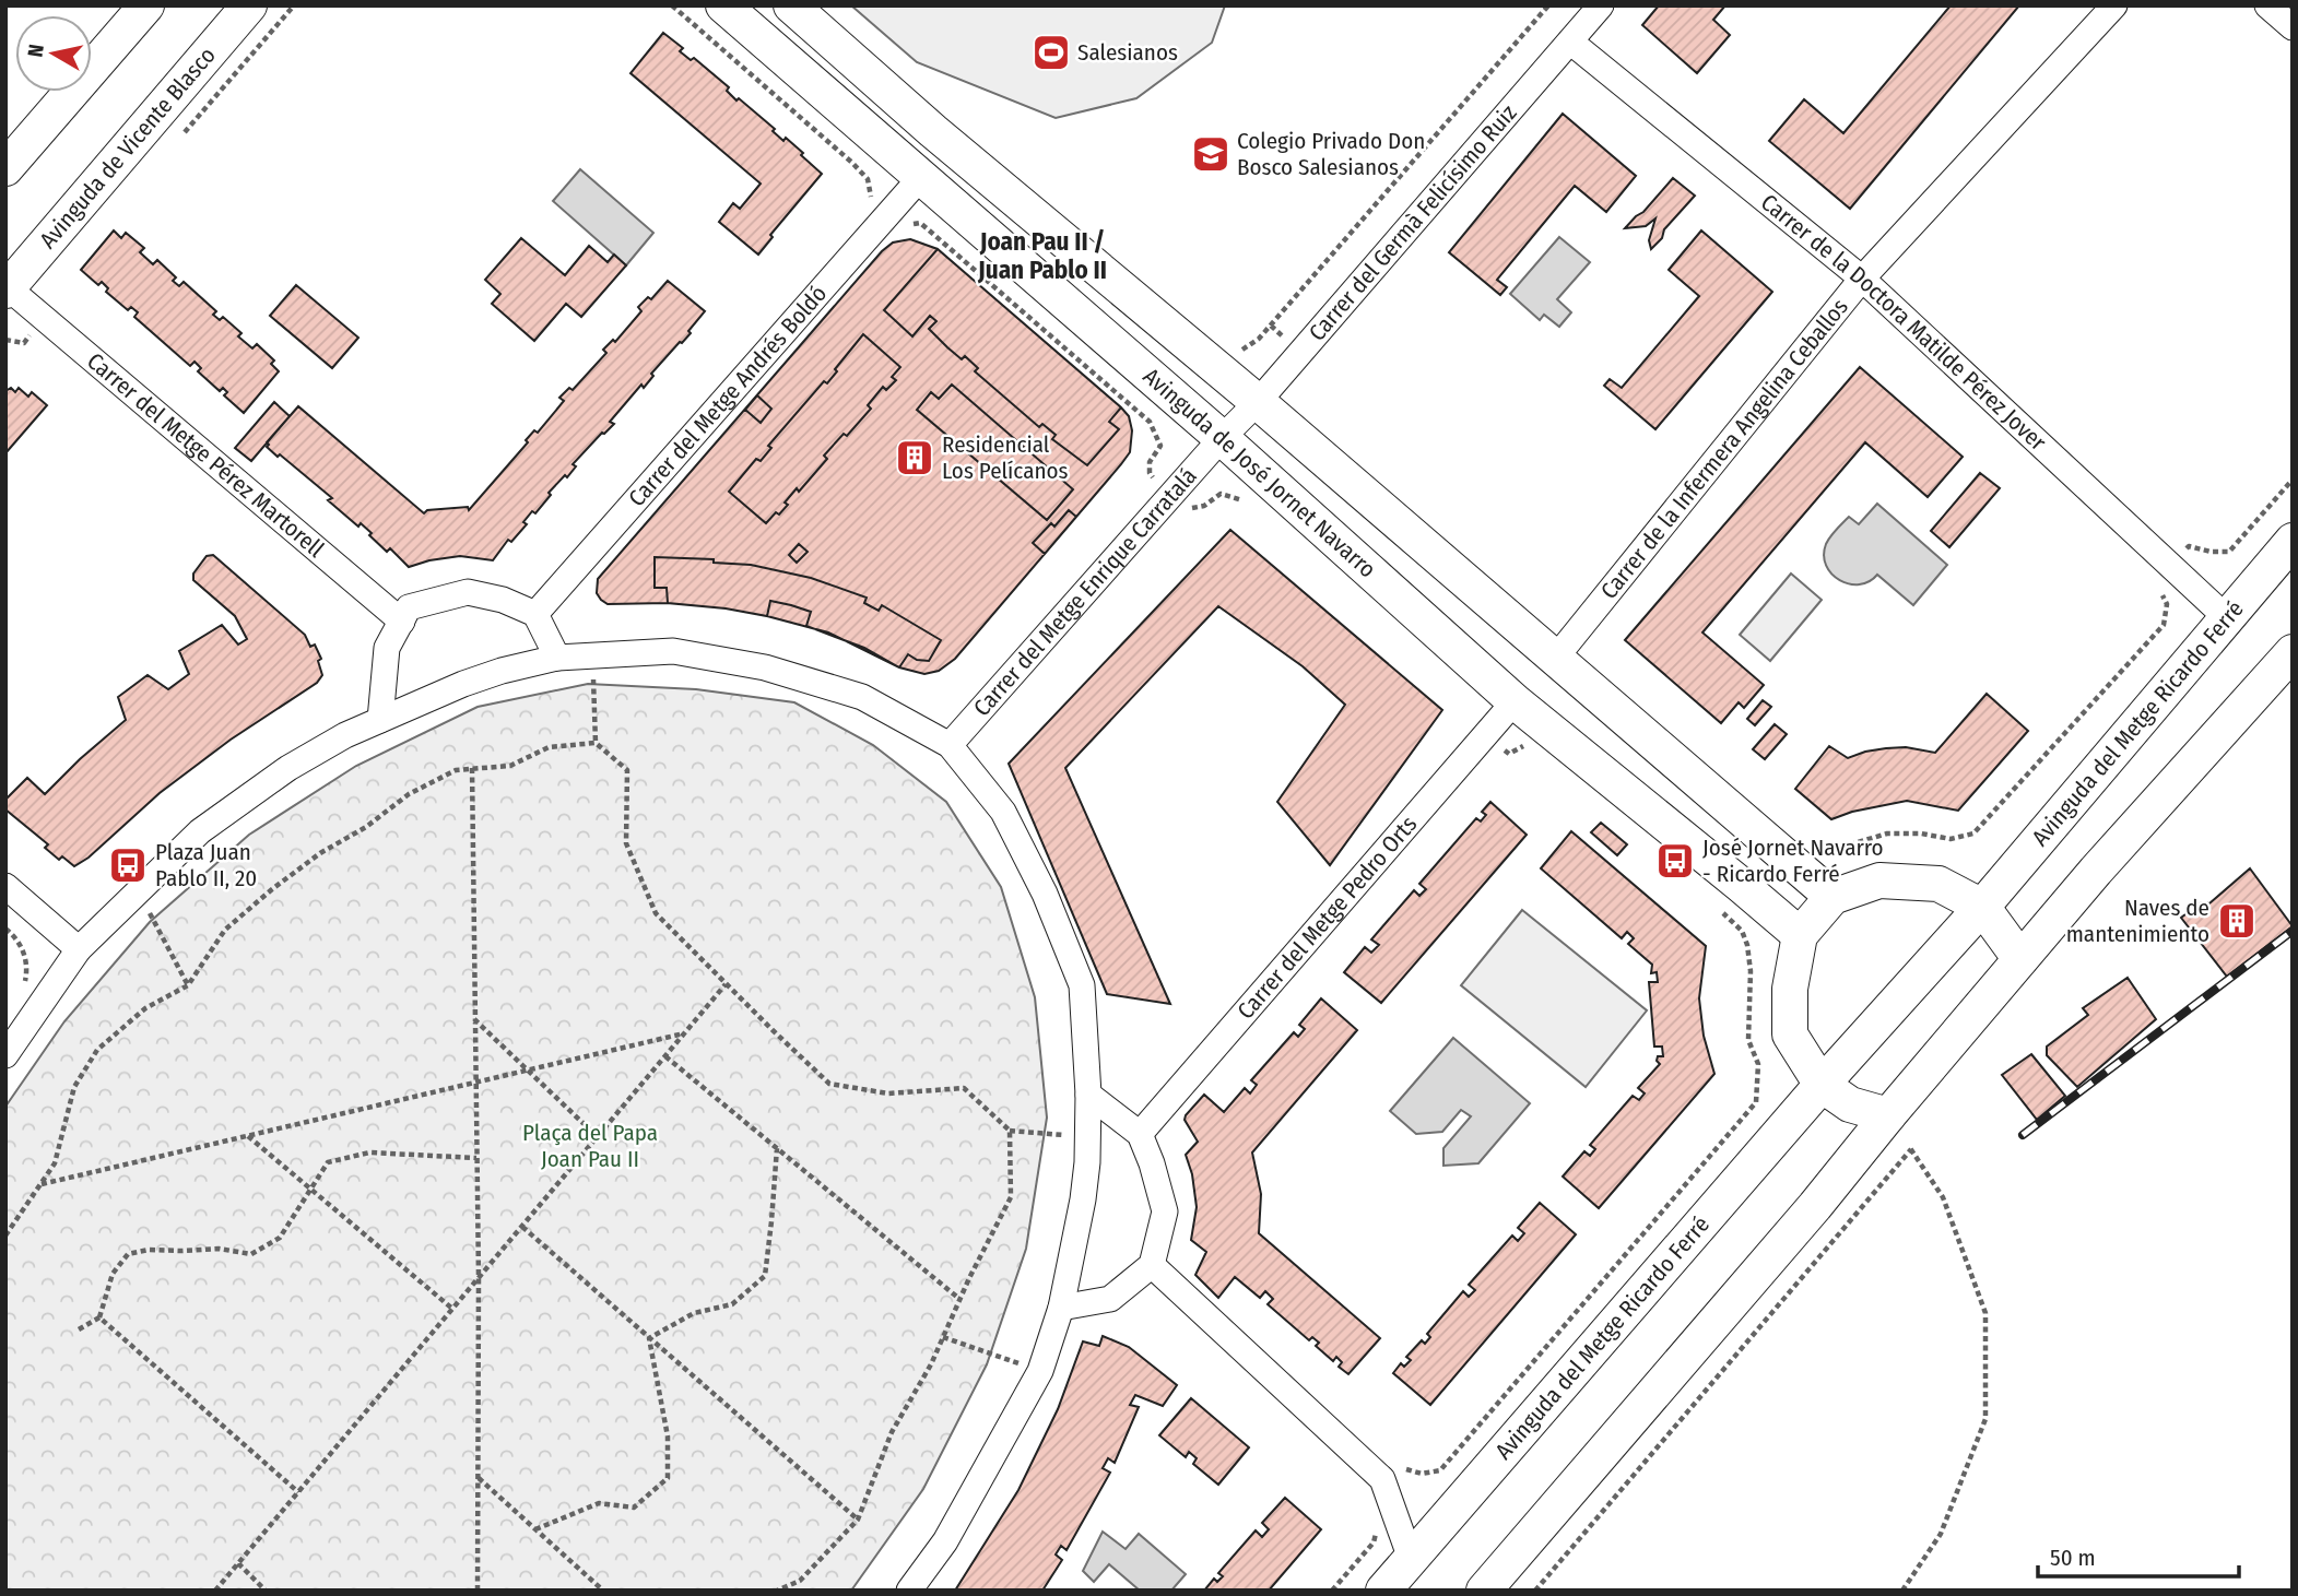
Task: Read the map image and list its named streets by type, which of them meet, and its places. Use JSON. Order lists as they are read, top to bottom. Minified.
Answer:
{"streets":{"street":["Avinguda de Vicente Blasco","Carrer del Germà Felicísimo Ruiz","Carrer de la Doctora Matilde Pérez Jover","Carrer del Metge Andrés Boldó","Carrer de la Infermera Angelina Ceballos","Carrer del Metge Pérez Martorell","Avinguda de José Jornet Navarro","Carrer del Metge Enrique Carratalá","Avinguda del Metge Ricardo Ferré","Carrer del Metge Pedro Orts"]},"crossings":[["Avinguda de Vicente Blasco","Carrer del Metge Pérez Martorell"],["Carrer del Germà Felicísimo Ruiz","Carrer de la Doctora Matilde Pérez Jover"],["Carrer del Germà Felicísimo Ruiz","Avinguda de José Jornet Navarro"],["Carrer del Germà Felicísimo Ruiz","Carrer del Metge Enrique Carratalá"],["Carrer de la Doctora Matilde Pérez Jover","Carrer de la Infermera Angelina Ceballos"],["Carrer de la Doctora Matilde Pérez Jover","Avinguda del Metge Ricardo Ferré"],["Carrer del Metge Andrés Boldó","Avinguda de José Jornet Navarro"],["Avinguda de José Jornet Navarro","Carrer del Metge Enrique Carratalá"],["Avinguda de José Jornet Navarro","Carrer del Metge Pedro Orts"]],"districts":["Joan Pau II / Juan Pablo II"],"parks":["Plaça del Papa Joan Pau II"],"places":{"sports":["Salesianos"],"school or university":["Colegio Privado Don Bosco Salesianos"],"building":["Residencial Los Pelícanos","Naves de mantenimiento"],"bus stop":["José Jornet Navarro - Ricardo Ferré","Plaza Juan Pablo II, 20"]},"scale_bar":"50 m","north":"left"}
